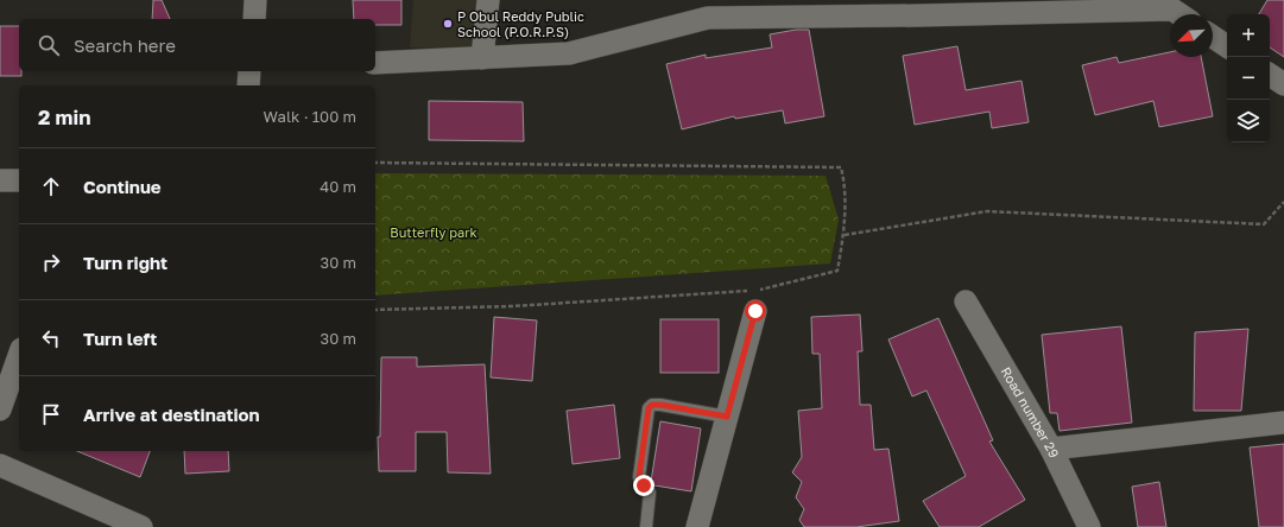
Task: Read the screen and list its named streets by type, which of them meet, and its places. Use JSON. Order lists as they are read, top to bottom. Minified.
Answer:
{"streets":{"street":["Road number 29"]},"parks":["Butterfly park"],"places":["P Obul Reddy Public School (P.O.R.P.S)"],"north":"bottom left","page":{"map_buttons":["+","−"],"search":"Search here","heading":["2 min","Walk · 100 m"],"list":[["Continue","40 m"],["Turn right","30 m"],["Turn left","30 m"],"Arrive at destination"]}}
